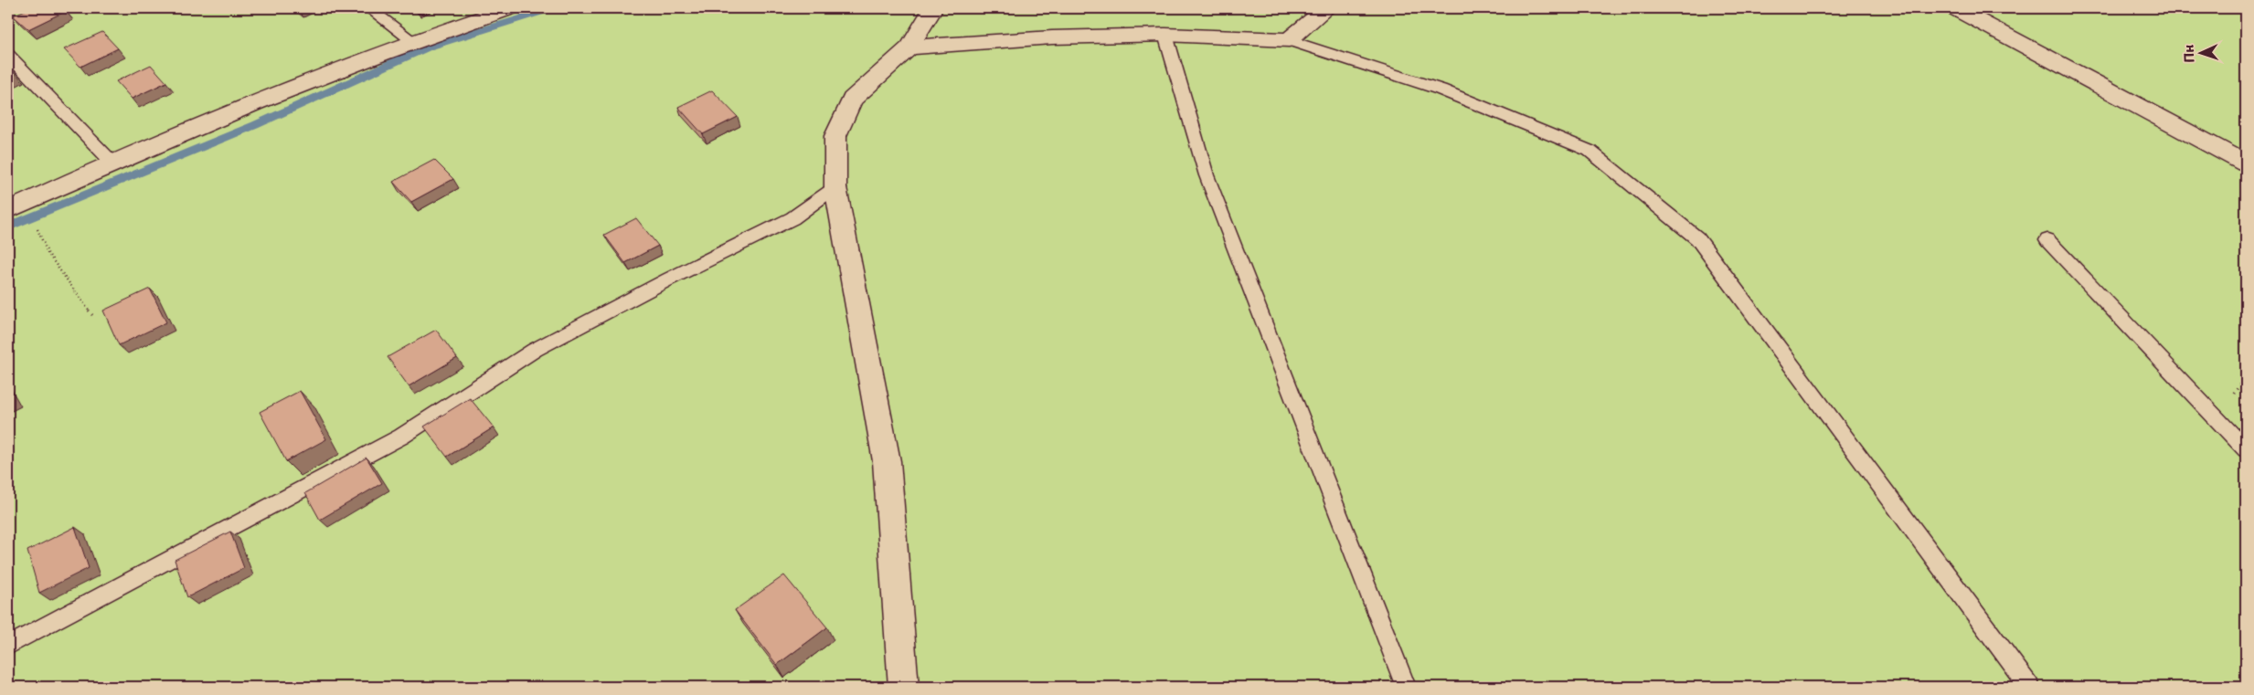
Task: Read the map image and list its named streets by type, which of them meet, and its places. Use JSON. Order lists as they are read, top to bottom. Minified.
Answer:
{"north":"left"}
